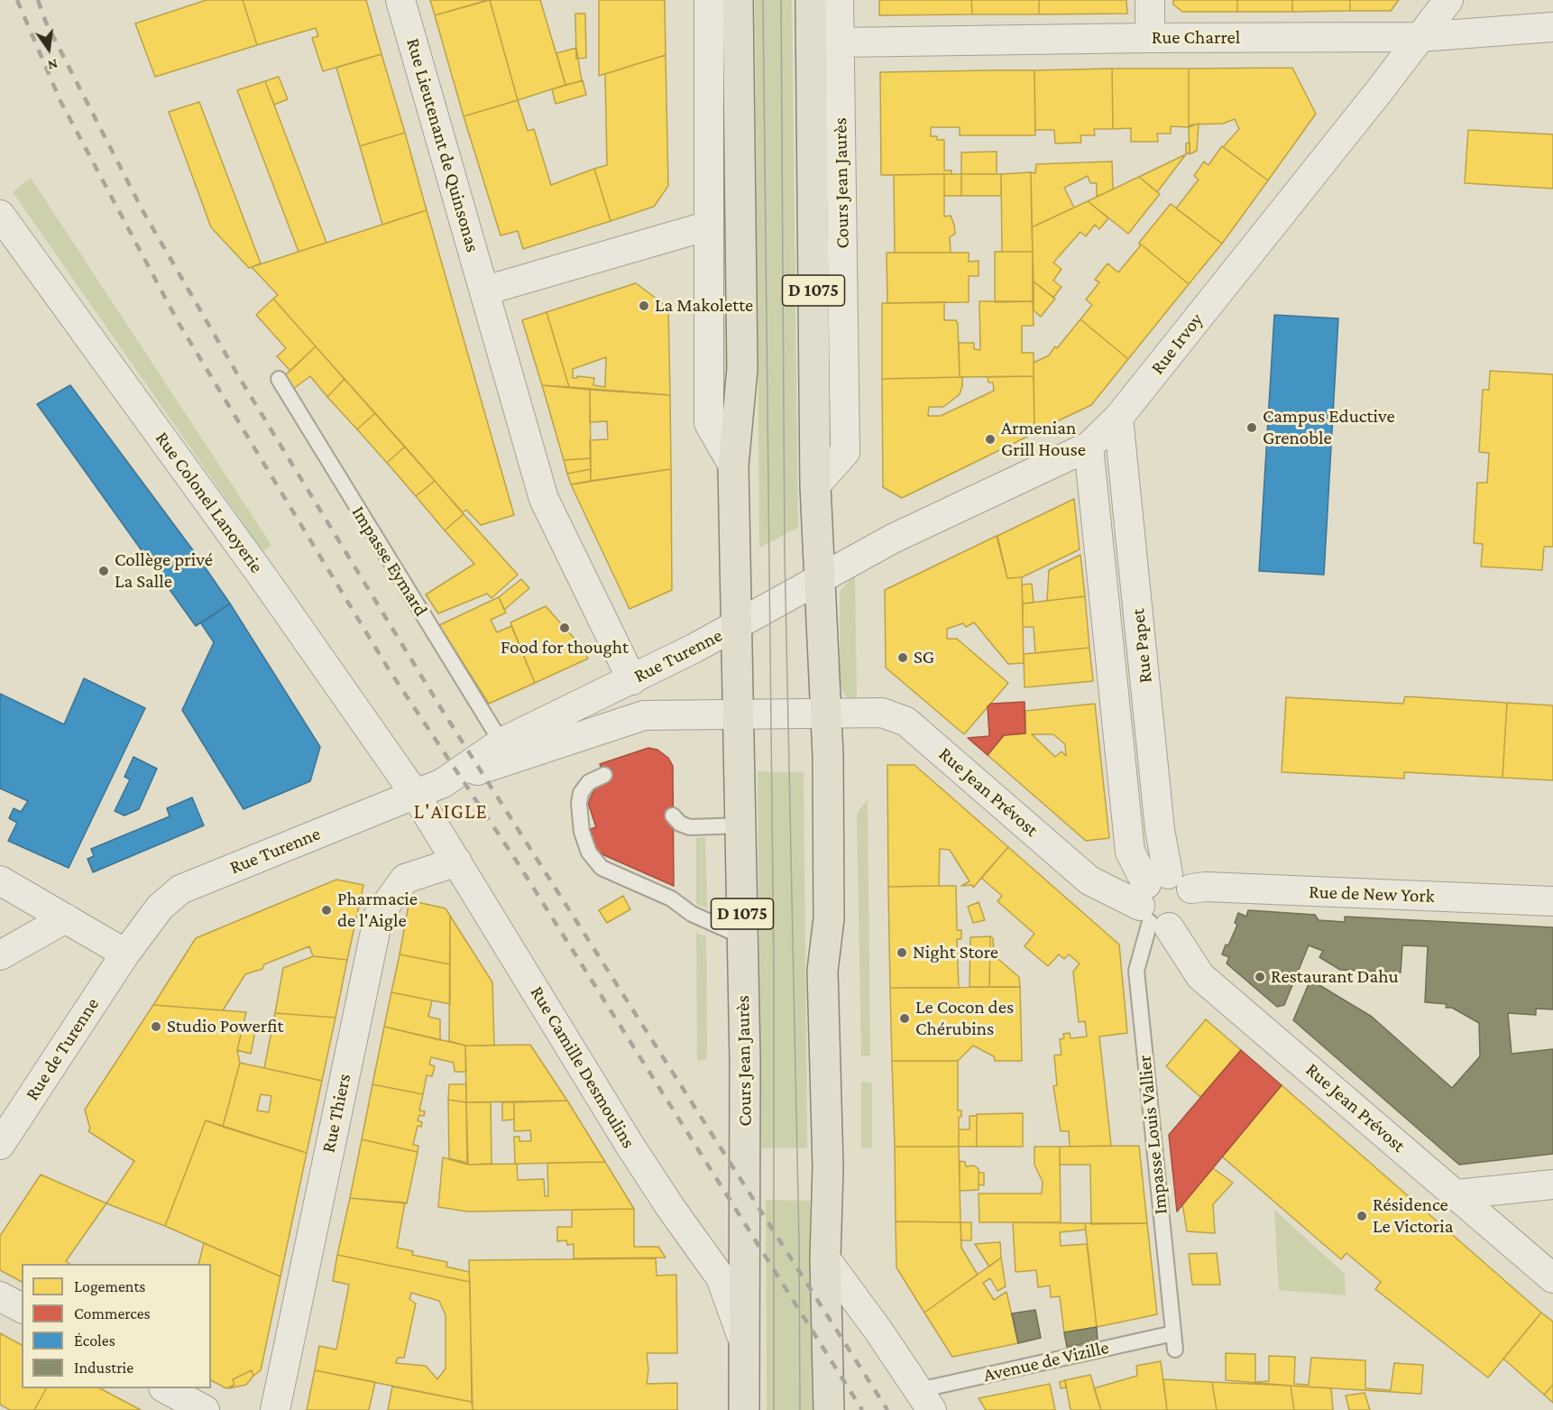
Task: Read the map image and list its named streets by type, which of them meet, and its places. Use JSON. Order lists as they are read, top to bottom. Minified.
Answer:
{"streets":{"main road":["Cours Jean Jaurès","D 1075"],"street":["Rue Charrel","Rue Lieutenant de Quinsonas","Rue Irvoy","Rue Colonel Lanoyerie","Rue Papet","Rue Turenne","Rue Jean Prévost","Rue de New York","Rue de Turenne","Rue Camille Desmoulins","Rue Thiers","Avenue de Vizille"],"lane":["Impasse Eymard","Impasse Louis Vallier"]},"crossings":[["Rue Charrel","Cours Jean Jaurès"],["Rue Charrel","Rue Irvoy"],["Rue Lieutenant de Quinsonas","Rue Turenne"],["Cours Jean Jaurès","Rue Irvoy"],["Cours Jean Jaurès","Rue Turenne"],["Cours Jean Jaurès","Rue Jean Prévost"],["Cours Jean Jaurès","Rue Camille Desmoulins"],["Cours Jean Jaurès","Avenue de Vizille"],["Rue Irvoy","Rue Papet"],["Rue Colonel Lanoyerie","Rue Turenne"],["Rue Colonel Lanoyerie","Rue Camille Desmoulins"],["Impasse Eymard","Rue Turenne"],["Rue Papet","Rue Jean Prévost"],["Rue Papet","Rue de New York"],["Rue Papet","Impasse Louis Vallier"],["Rue Turenne","Rue de Turenne"],["Rue Turenne","Rue Camille Desmoulins"],["Rue Jean Prévost","Rue de New York"],["Rue Jean Prévost","Impasse Louis Vallier"],["Rue de New York","Impasse Louis Vallier"],["Rue Camille Desmoulins","Rue Thiers"],["Impasse Louis Vallier","Avenue de Vizille"]],"districts":["L'AIGLE"],"places":["La Makolette","Campus Eductive Grenoble","Armenian Grill House","Collège privé La Salle","Food for thought","SG","Pharmacie de l'Aigle","Night Store","Restaurant Dahu","Le Cocon des Chérubins","Studio Powerfit","Résidence Le Victoria"],"legend":["Logements","Commerces","Écoles","Industrie"],"north":"bottom"}
